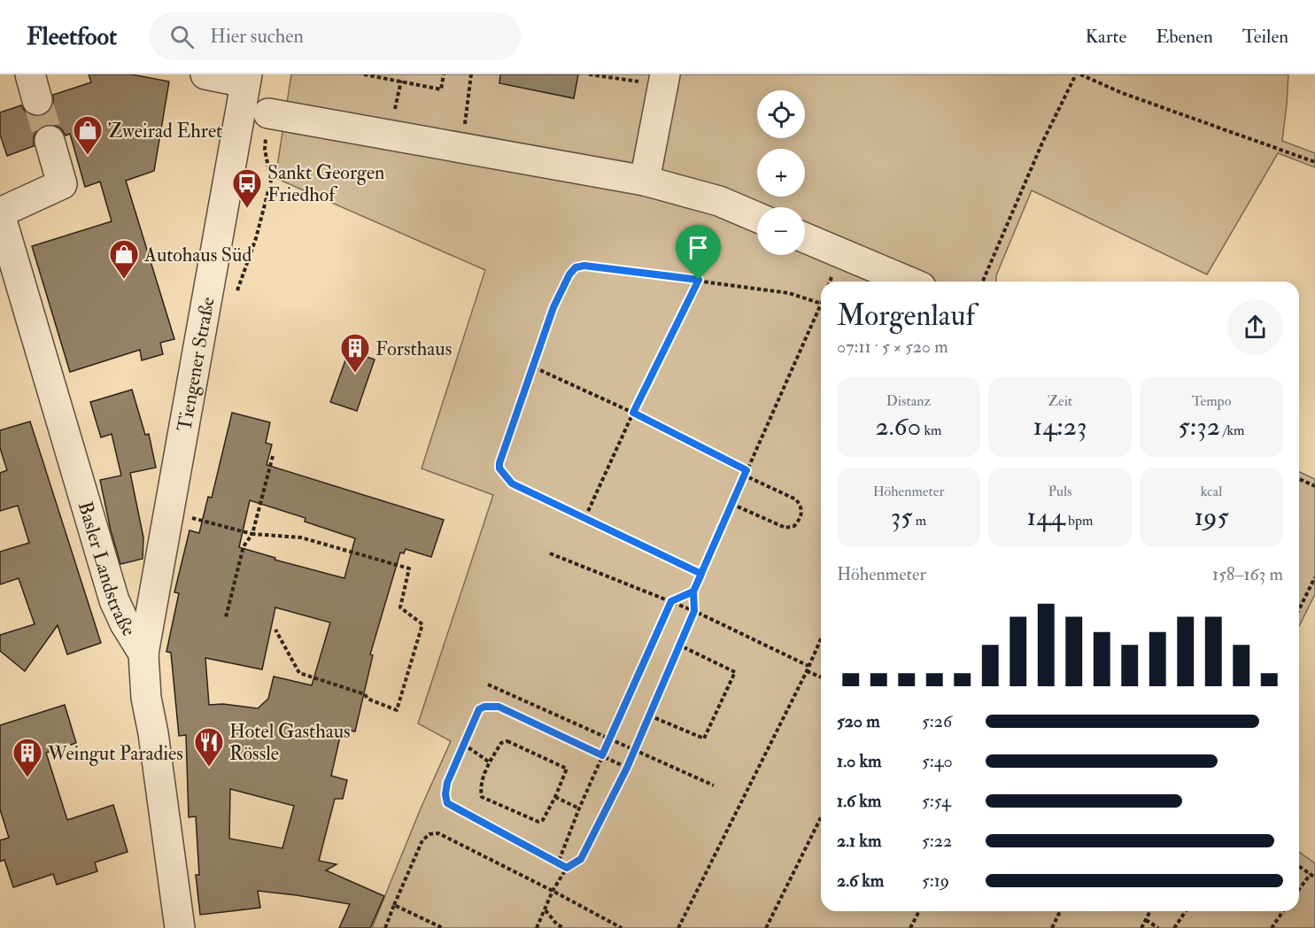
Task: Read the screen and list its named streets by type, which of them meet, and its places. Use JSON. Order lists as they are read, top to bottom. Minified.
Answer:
{"streets":{"street":["Tiengener Straße","Basler Landstraße"]},"crossings":[["Tiengener Straße","Basler Landstraße"]],"places":{"shop":["Zweirad Ehret","Autohaus Süd"],"bus stop":["Sankt Georgen Friedhof"],"building":["Forsthaus","Weingut Paradies"],"restaurant":["Hotel Gasthaus Rössle"]},"page":{"header":"Fleetfoot","search":"Hier suchen","nav":["Karte","Ebenen","Teilen"],"map_buttons":["+","−"],"heading":["Morgenlauf","07:11 · 5 × 520 m"],"stats":[["Distanz","2.60 km"],["Zeit","14:23"],["Tempo","5:32 /km"],["Höhenmeter","35 m"],["Puls","144 bpm"],["kcal","195"]],"chart":["Höhenmeter","158–163 m"],"list":[{"name":"520 m","note":"5:26"},{"name":"1.0 km","note":"5:40"},{"name":"1.6 km","note":"5:54"},{"name":"2.1 km","note":"5:22"},{"name":"2.6 km","note":"5:19"}]}}
